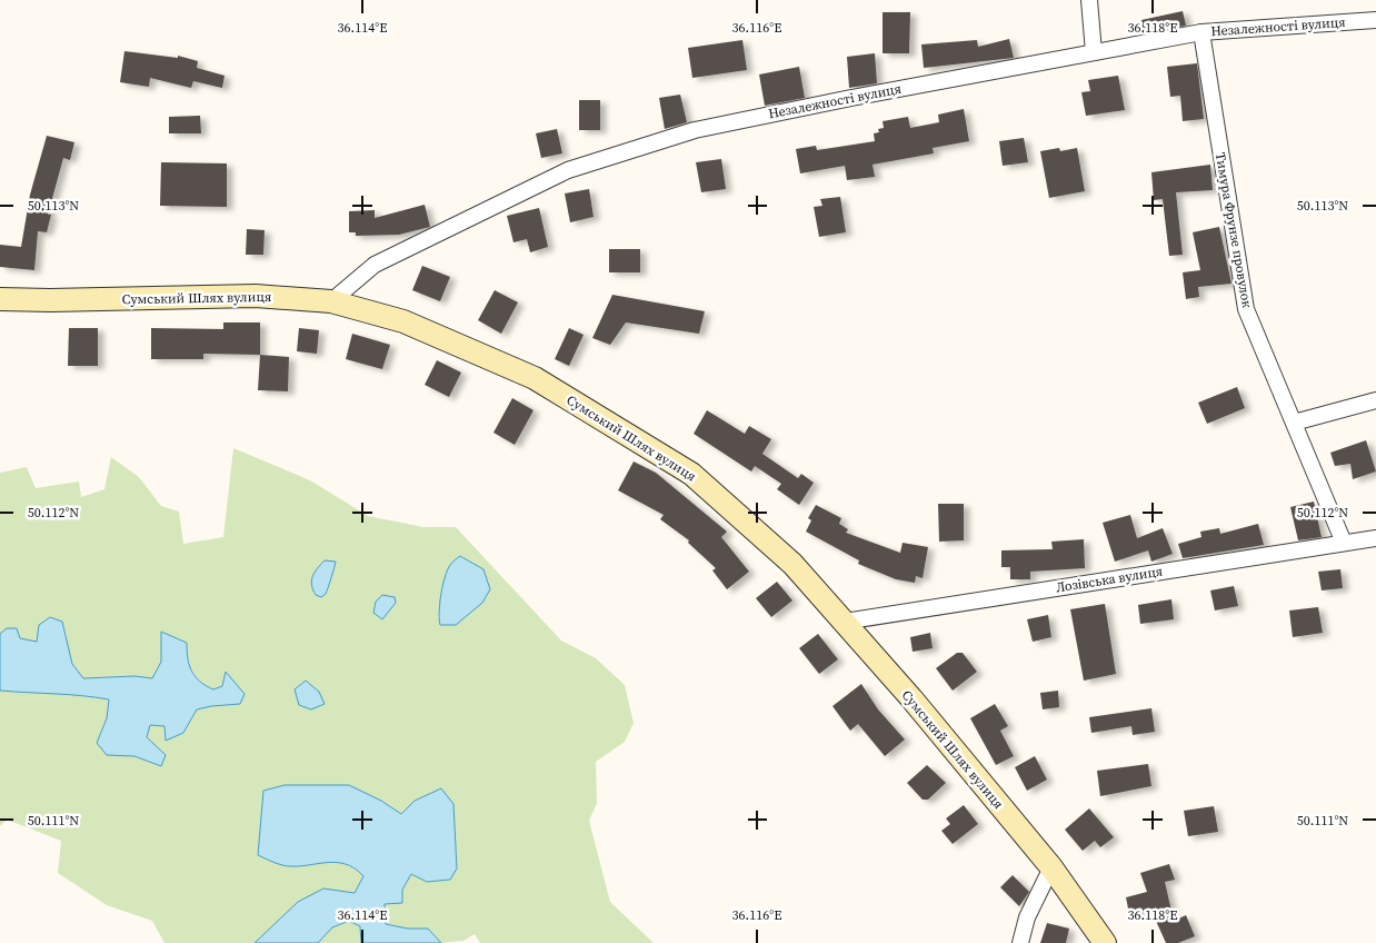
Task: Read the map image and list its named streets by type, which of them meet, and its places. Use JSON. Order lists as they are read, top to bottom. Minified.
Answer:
{"streets":{"main road":["Сумський Шлях вулиця"],"street":["Незалежності вулиця","Тимура Фрунзе провулок","Лозівська вулиця"]},"crossings":[["Незалежності вулиця","Тимура Фрунзе провулок"],["Незалежності вулиця","Сумський Шлях вулиця"],["Тимура Фрунзе провулок","Лозівська вулиця"],["Сумський Шлях вулиця","Лозівська вулиця"]],"coordinates":["36.114°E","36.116°E","36.118°E","50.113°N","50.112°N","50.111°N"]}
